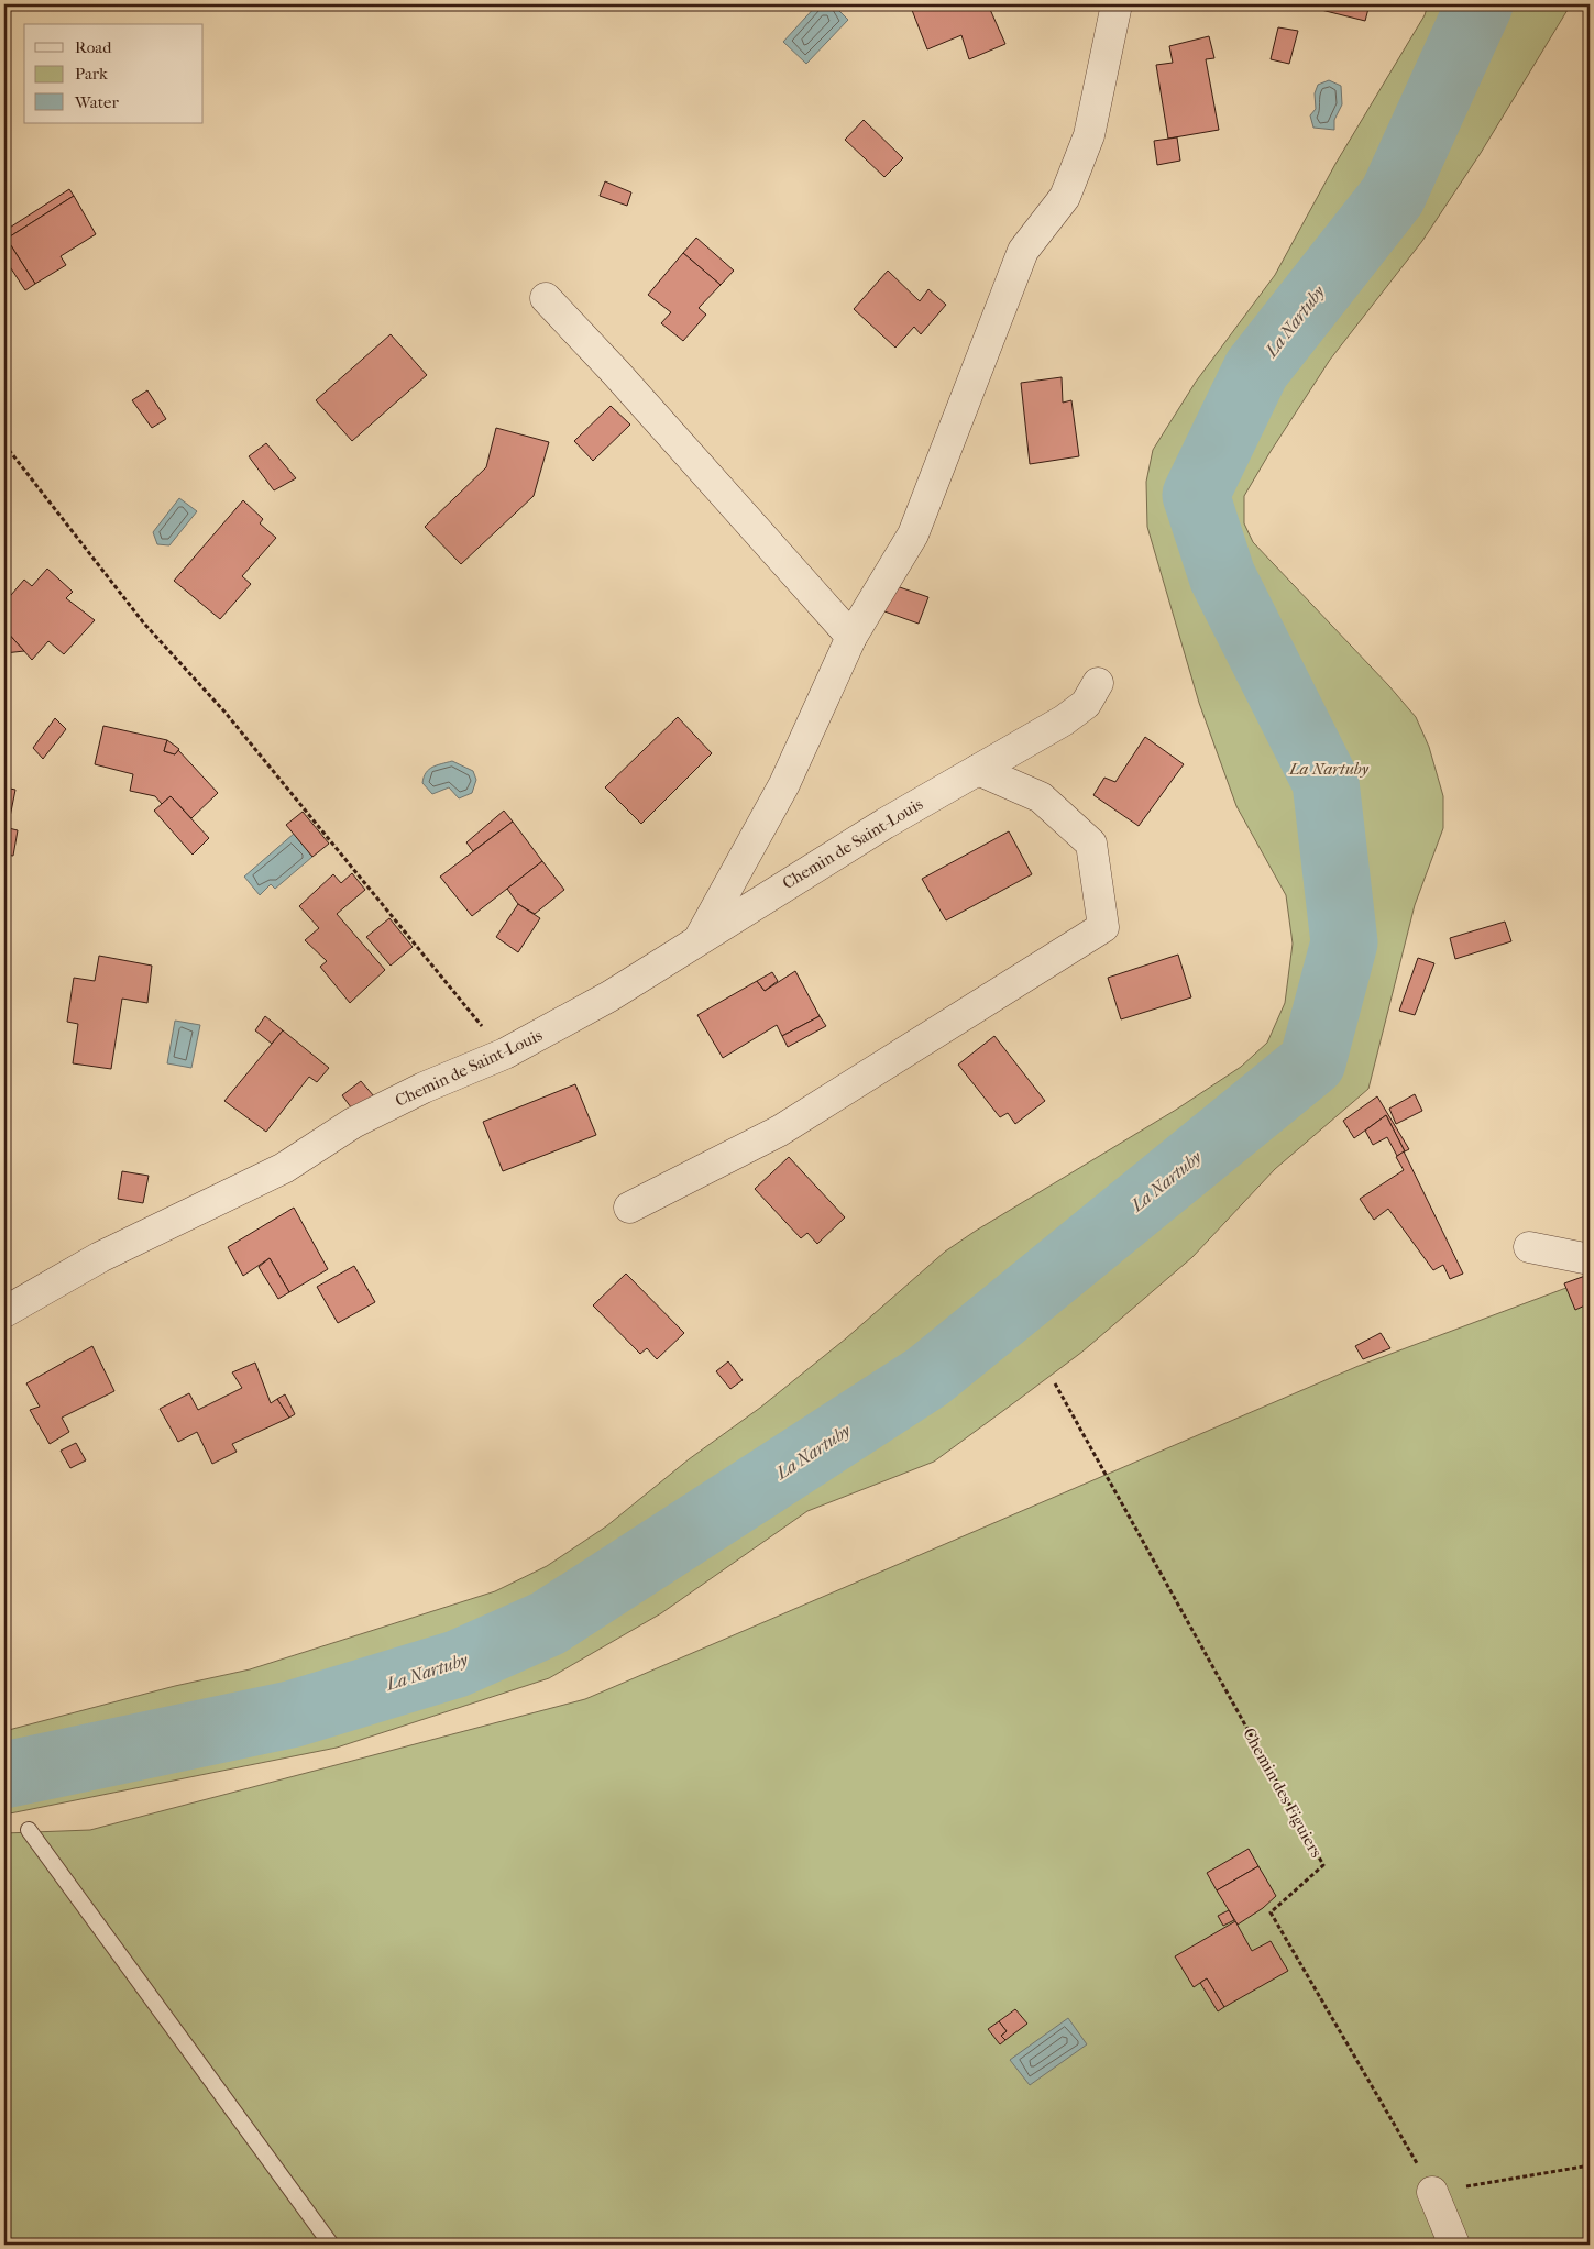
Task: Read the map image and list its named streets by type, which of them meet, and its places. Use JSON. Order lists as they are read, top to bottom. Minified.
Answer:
{"streets":{"street":["Chemin de Saint-Louis"],"path":["Chemin des Figuiers"]},"water":["La Nartuby"],"parks":["La Nartuby"],"legend":["Road","Park","Water"]}
